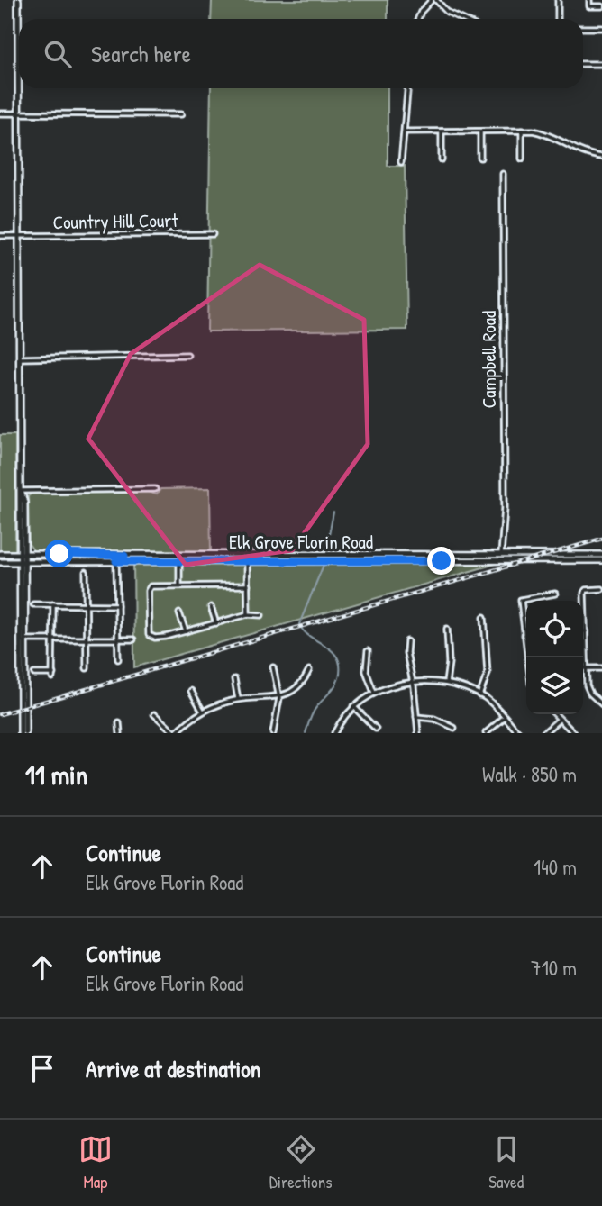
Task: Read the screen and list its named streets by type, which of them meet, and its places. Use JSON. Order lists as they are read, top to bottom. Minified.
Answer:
{"streets":{"main road":["Elk Grove Florin Road"],"street":["Country Hill Court","Campbell Road"]},"crossings":[["Campbell Road","Elk Grove Florin Road"]],"page":{"search":"Search here","heading":["11 min","Walk · 850 m"],"list":[["Continue","Elk Grove Florin Road","140 m"],["Continue","Elk Grove Florin Road","710 m"],"Arrive at destination"],"nav":["Map","Directions","Saved"]}}
